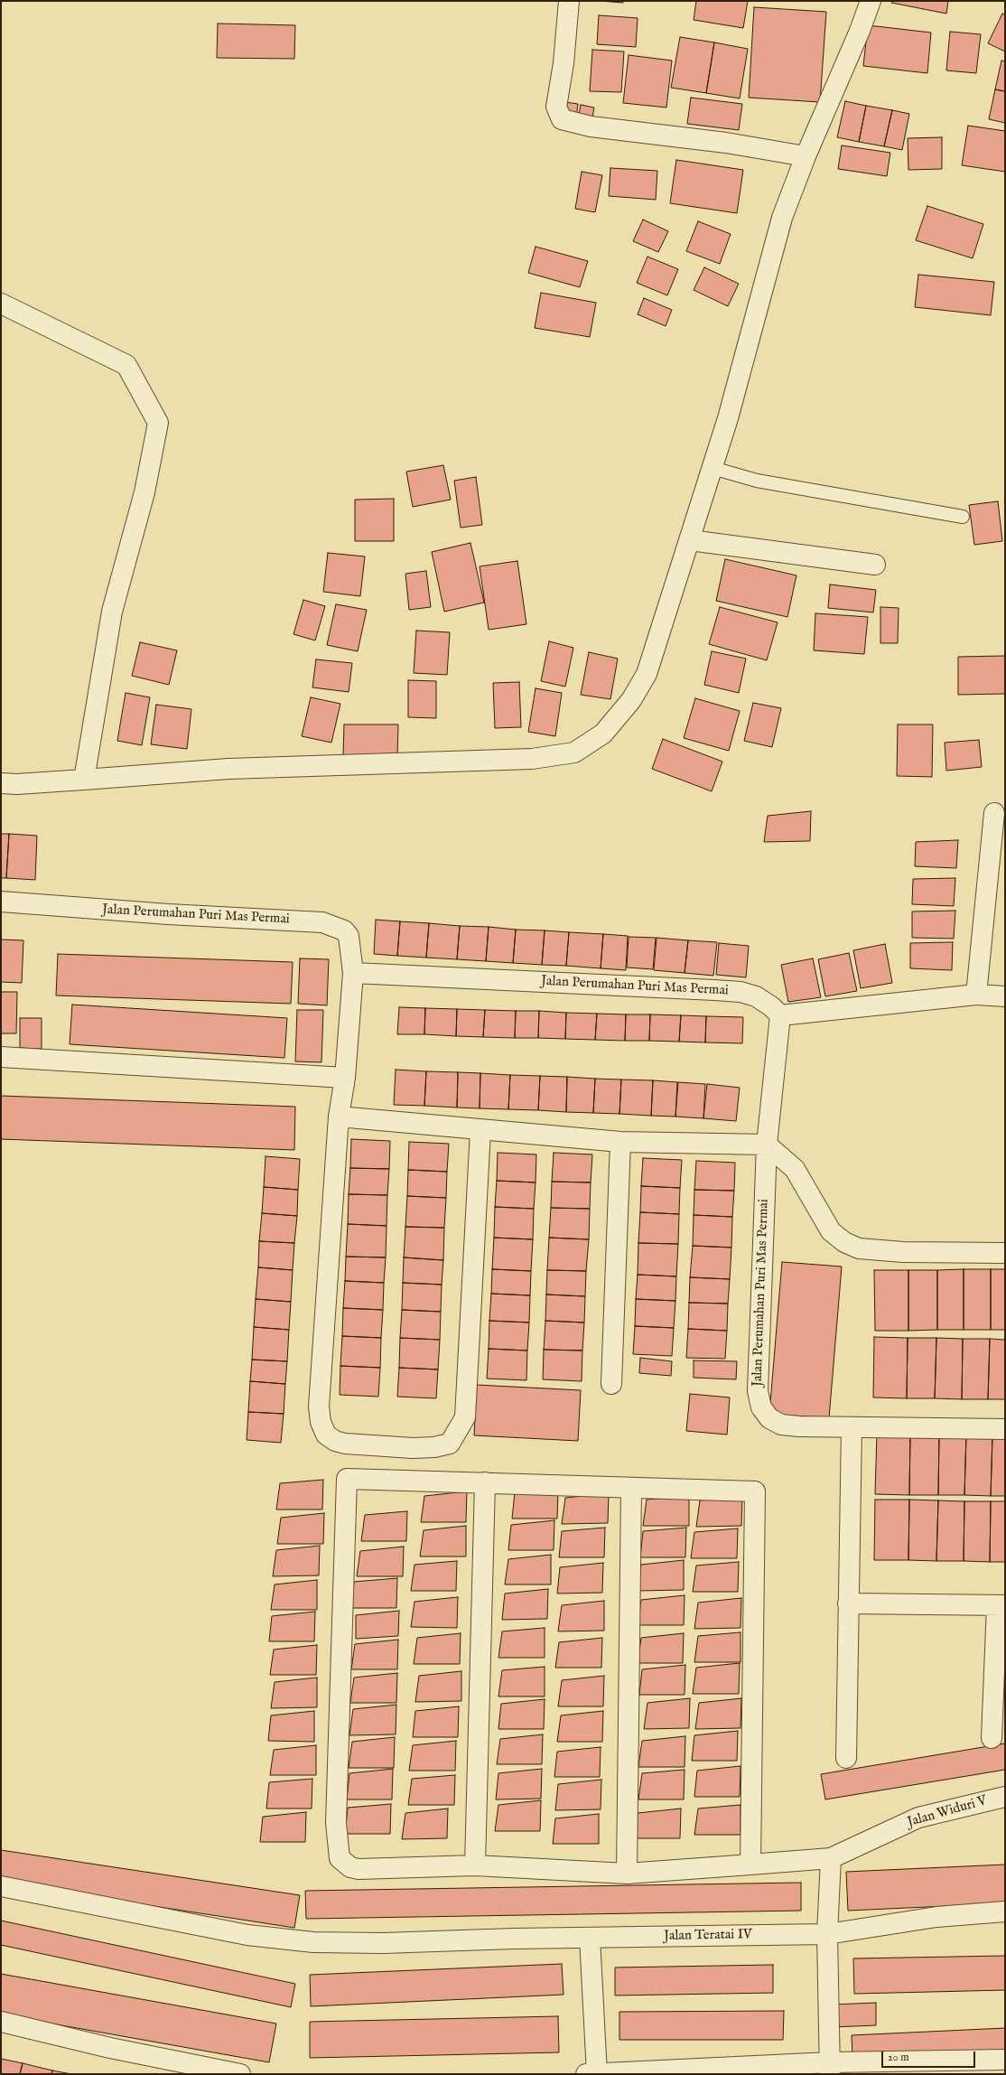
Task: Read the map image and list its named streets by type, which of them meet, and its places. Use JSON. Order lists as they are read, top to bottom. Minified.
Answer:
{"streets":{"street":["Jalan Perumahan Puri Mas Permai","Jalan Widuri V","Jalan Teratai IV"]},"scale_bar":"20 m"}
